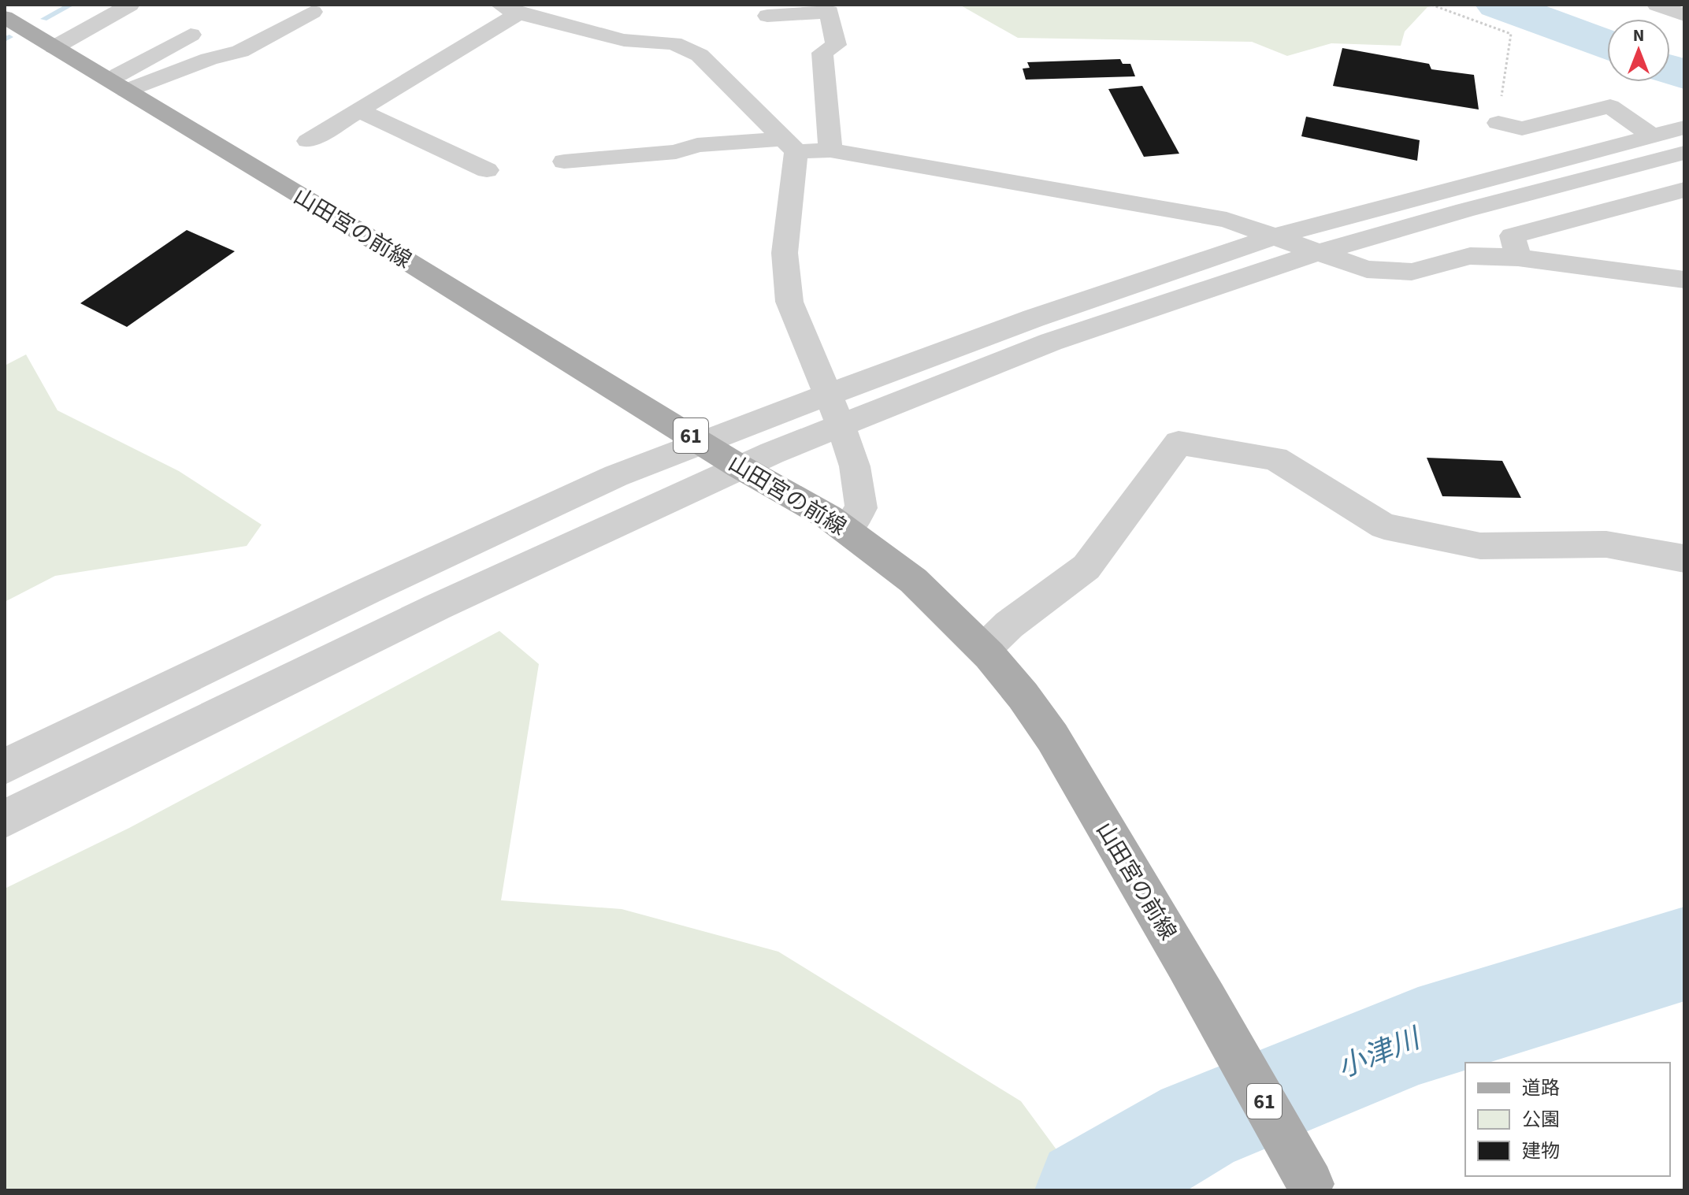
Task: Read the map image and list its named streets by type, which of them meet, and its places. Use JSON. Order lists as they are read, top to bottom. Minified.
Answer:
{"streets":{"main road":["山田宮の前線","61"]},"water":["小津川"],"legend":["道路","公園","建物"],"north":"top"}
